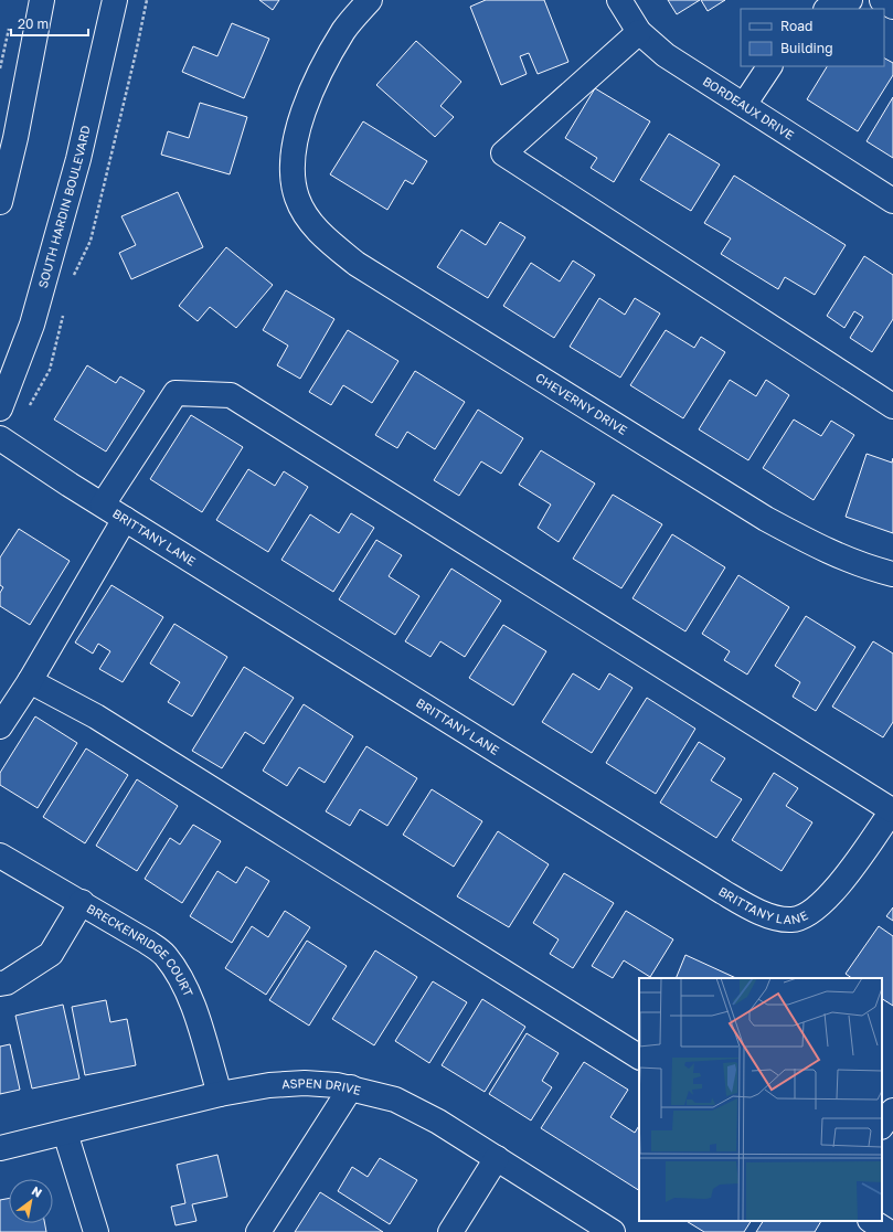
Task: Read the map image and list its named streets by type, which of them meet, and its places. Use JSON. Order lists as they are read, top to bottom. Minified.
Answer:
{"streets":{"street":["BORDEAUX DRIVE","SOUTH HARDIN BOULEVARD","CHEVERNY DRIVE","BRITTANY LANE","BRECKENRIDGE COURT","ASPEN DRIVE"]},"crossings":[["BRECKENRIDGE COURT","ASPEN DRIVE"]],"legend":["Road","Building"],"scale_bar":"20 m","north":"top right"}
